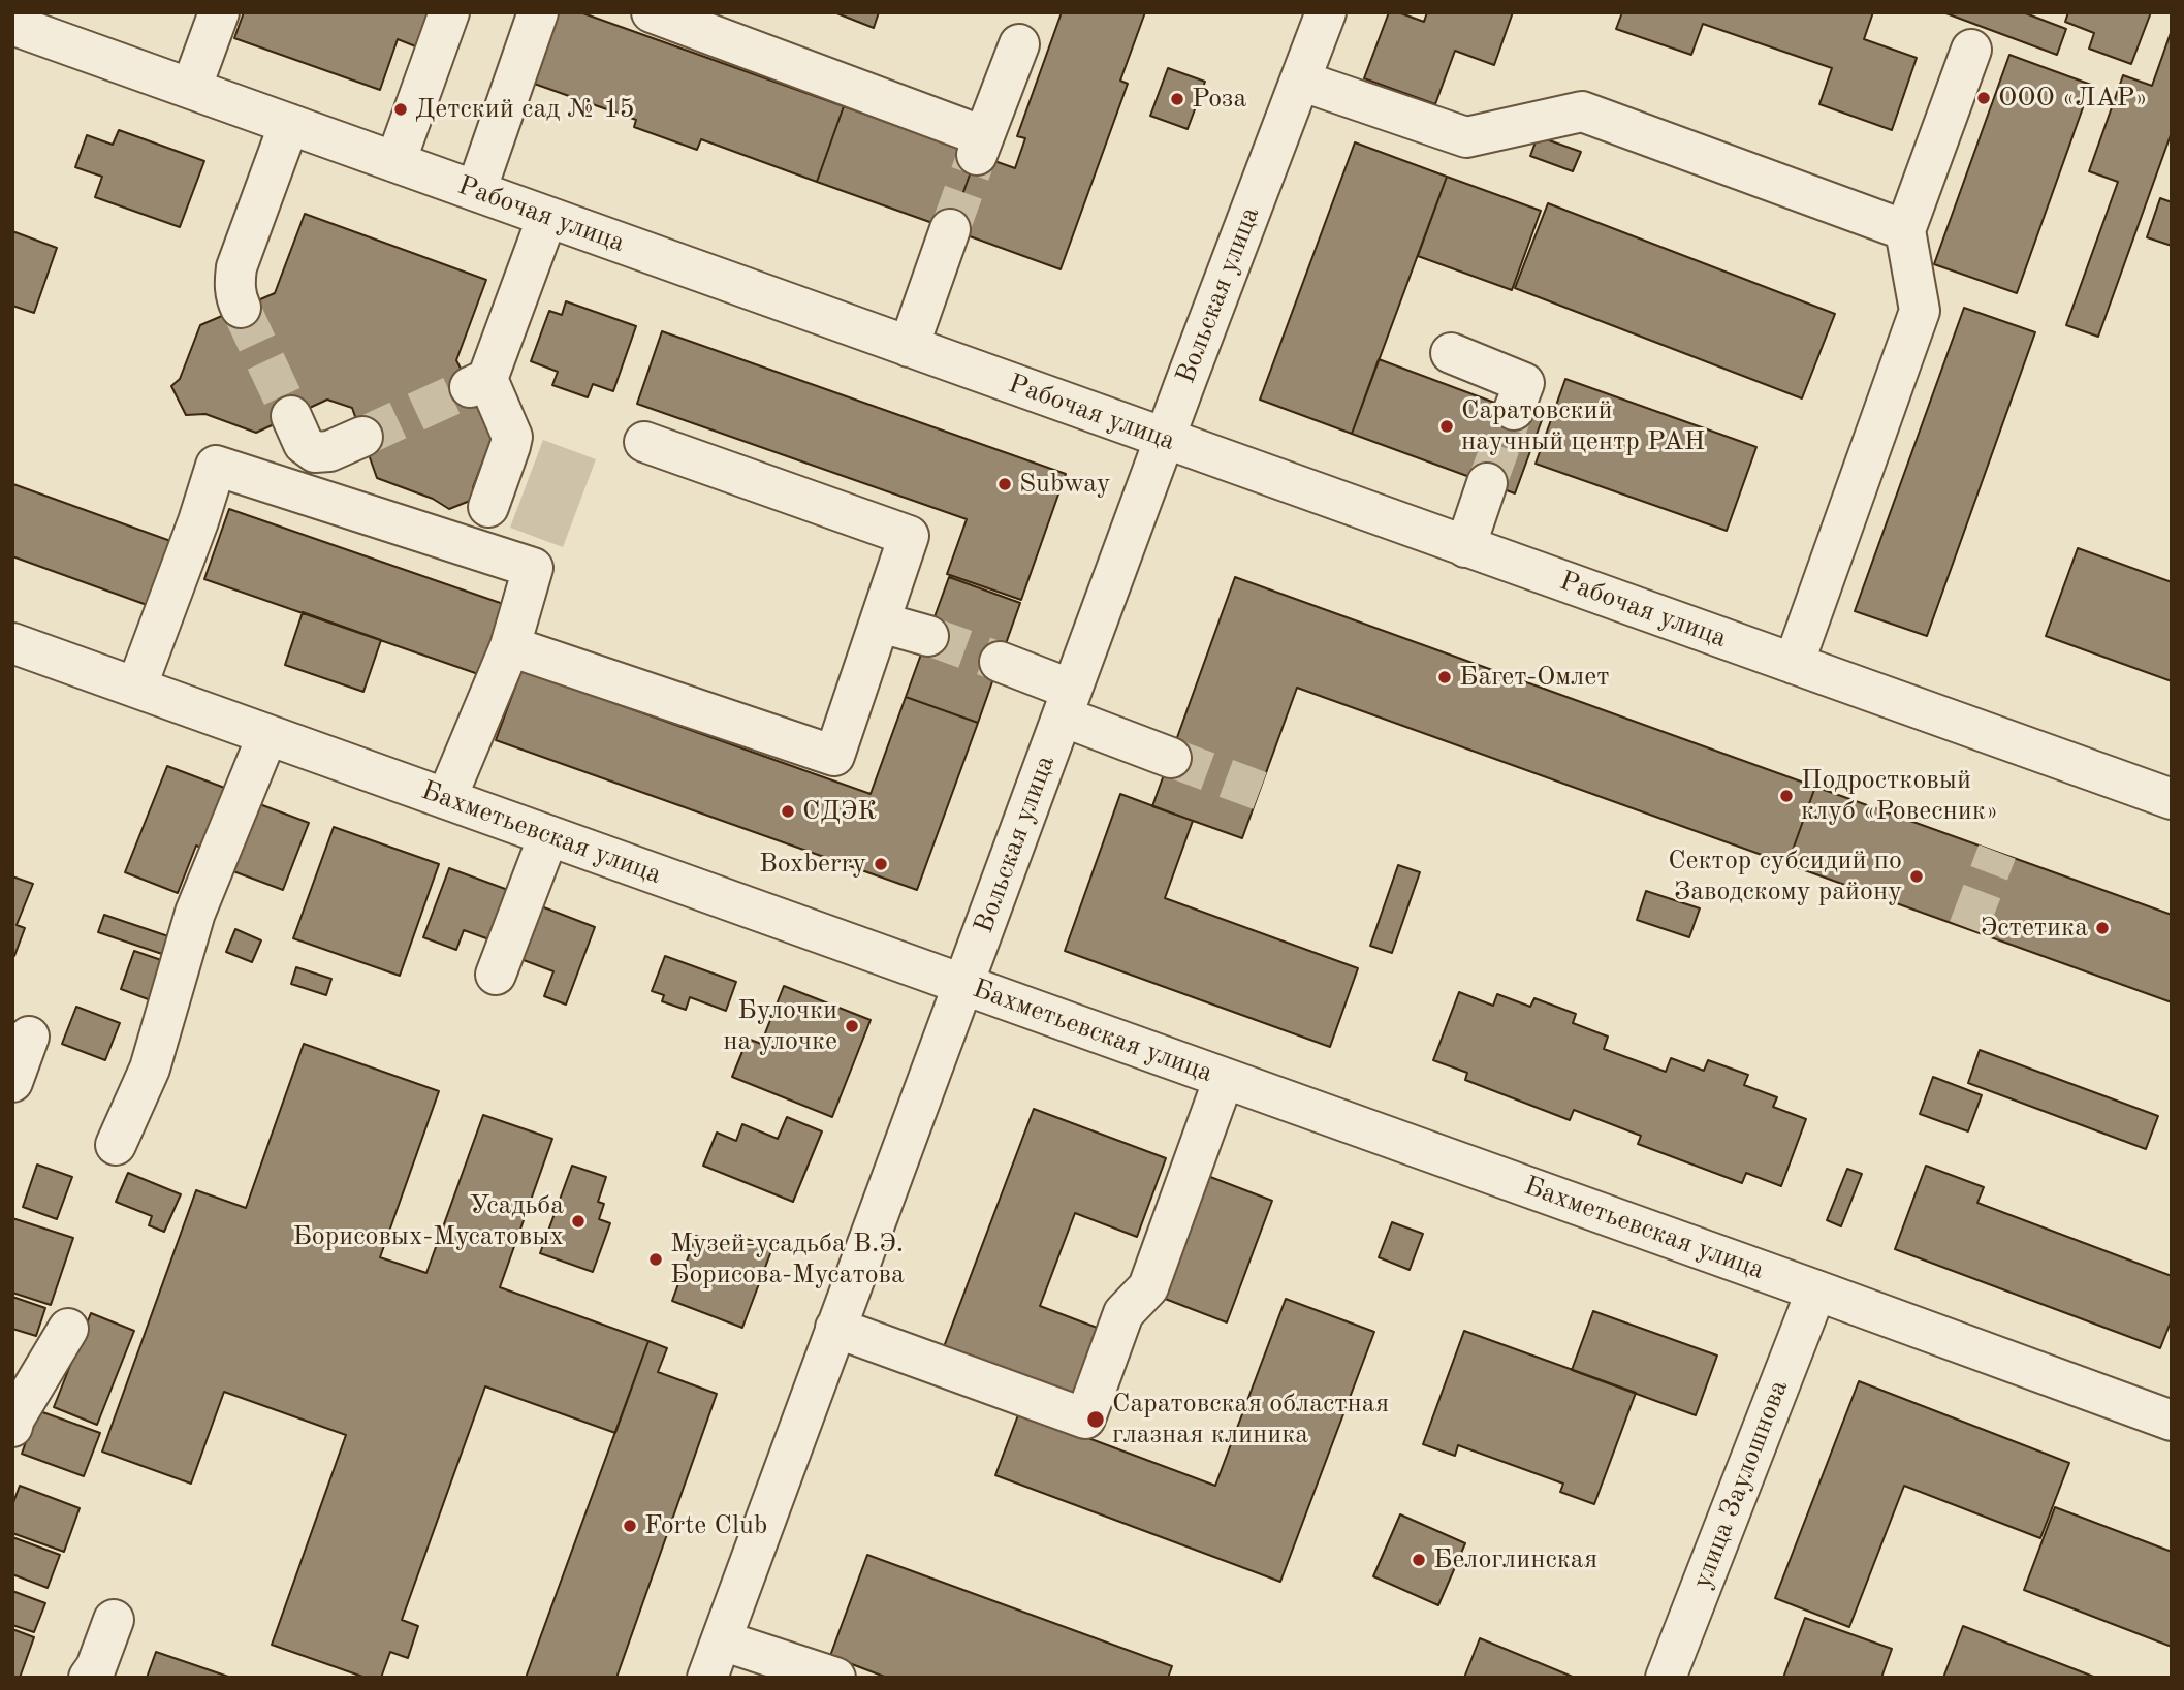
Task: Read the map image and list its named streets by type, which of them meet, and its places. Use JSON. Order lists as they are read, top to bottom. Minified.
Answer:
{"streets":{"street":["Рабочая улица","Вольская улица","Бахметьевская улица","улица Заулошнова"]},"crossings":[["Рабочая улица","Вольская улица"],["Вольская улица","Бахметьевская улица"],["Бахметьевская улица","улица Заулошнова"]],"places":["ООО «ЛАР»","Роза","Детский сад № 15","Саратовский научный центр РАН","Subway","Багет-Омлет","Подростковый клуб «Ровесник»","СДЭК","Boxberry","Сектор субсидий по Заводскому району","Эстетика","Булочки на улочке","Усадьба Борисовых-Мусатовых","Музей-усадьба В.Э. Борисова-Мусатова","Саратовская областная глазная клиника","Forte Club","Белоглинская"]}
